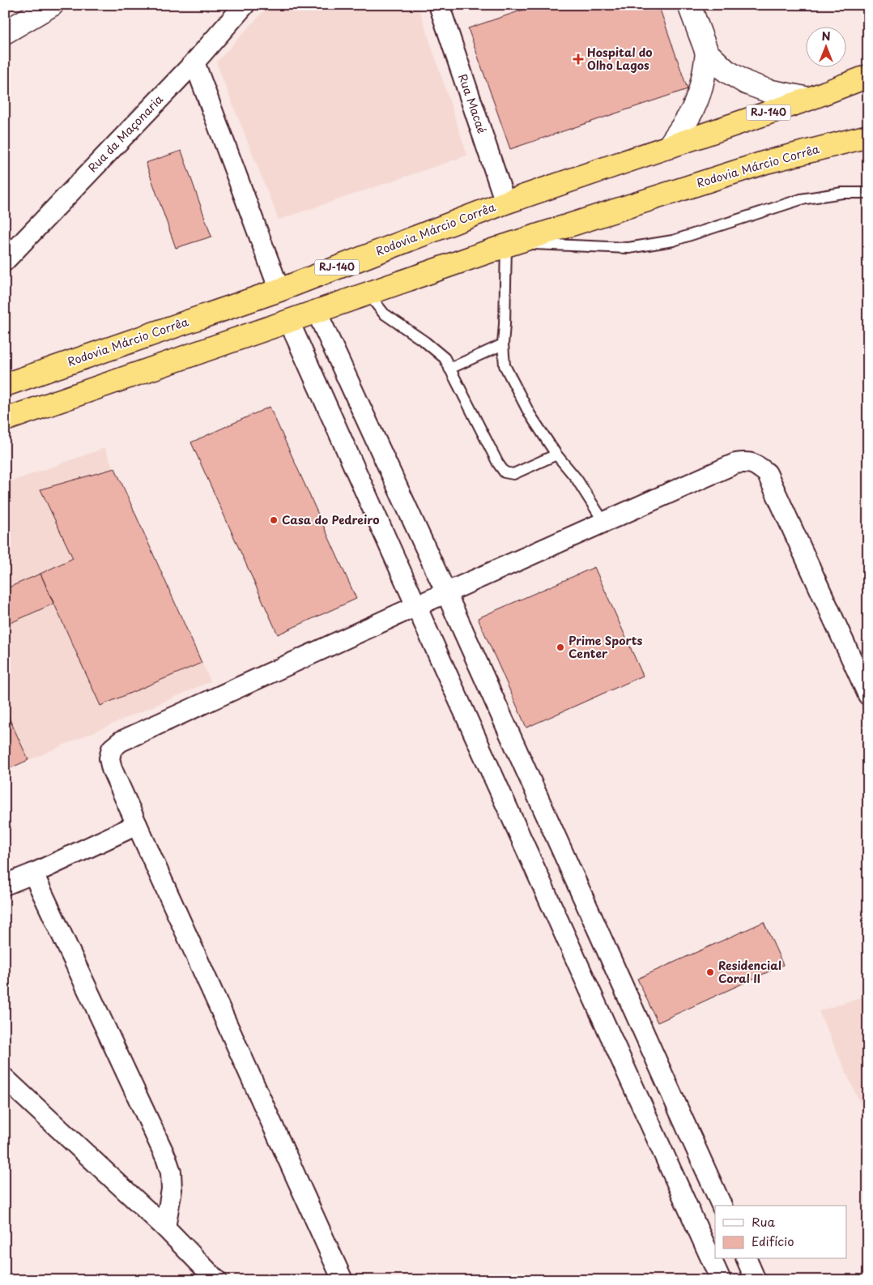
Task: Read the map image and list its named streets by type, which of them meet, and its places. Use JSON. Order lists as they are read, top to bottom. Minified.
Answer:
{"streets":{"highway":["RJ-140","Rodovia Márcio Corrêa"],"street":["Rua Macaé","Rua da Maçonaria"]},"crossings":[["Rua Macaé","Rodovia Márcio Corrêa"]],"places":{"health":["Hospital do Olho Lagos"],"other":["Casa do Pedreiro","Prime Sports Center","Residencial Coral II"]},"legend":["Rua","Edifício"],"north":"top"}
